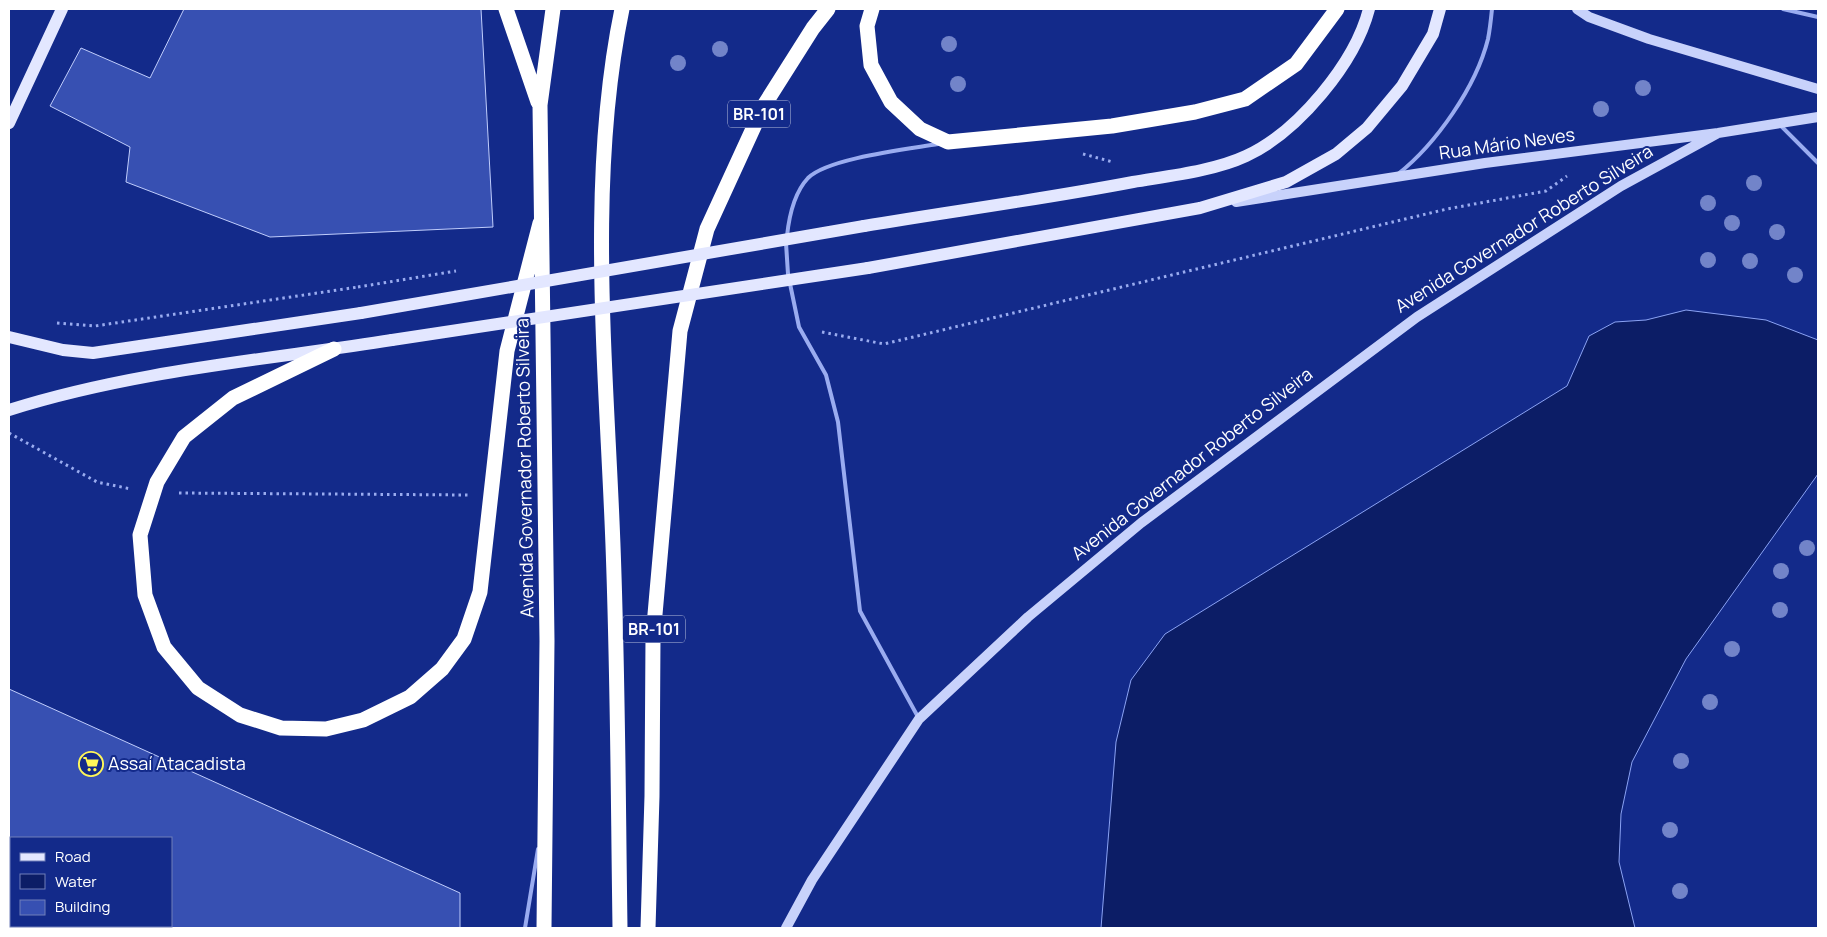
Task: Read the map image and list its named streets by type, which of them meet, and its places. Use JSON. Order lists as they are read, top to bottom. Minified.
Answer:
{"streets":{"highway":["BR-101","Avenida Governador Roberto Silveira"],"street":["Rua Mário Neves"]},"crossings":[["Rua Mário Neves","Avenida Governador Roberto Silveira"]],"places":{"supermarket":["Assaí Atacadista"]},"legend":["Road","Water","Building"]}
